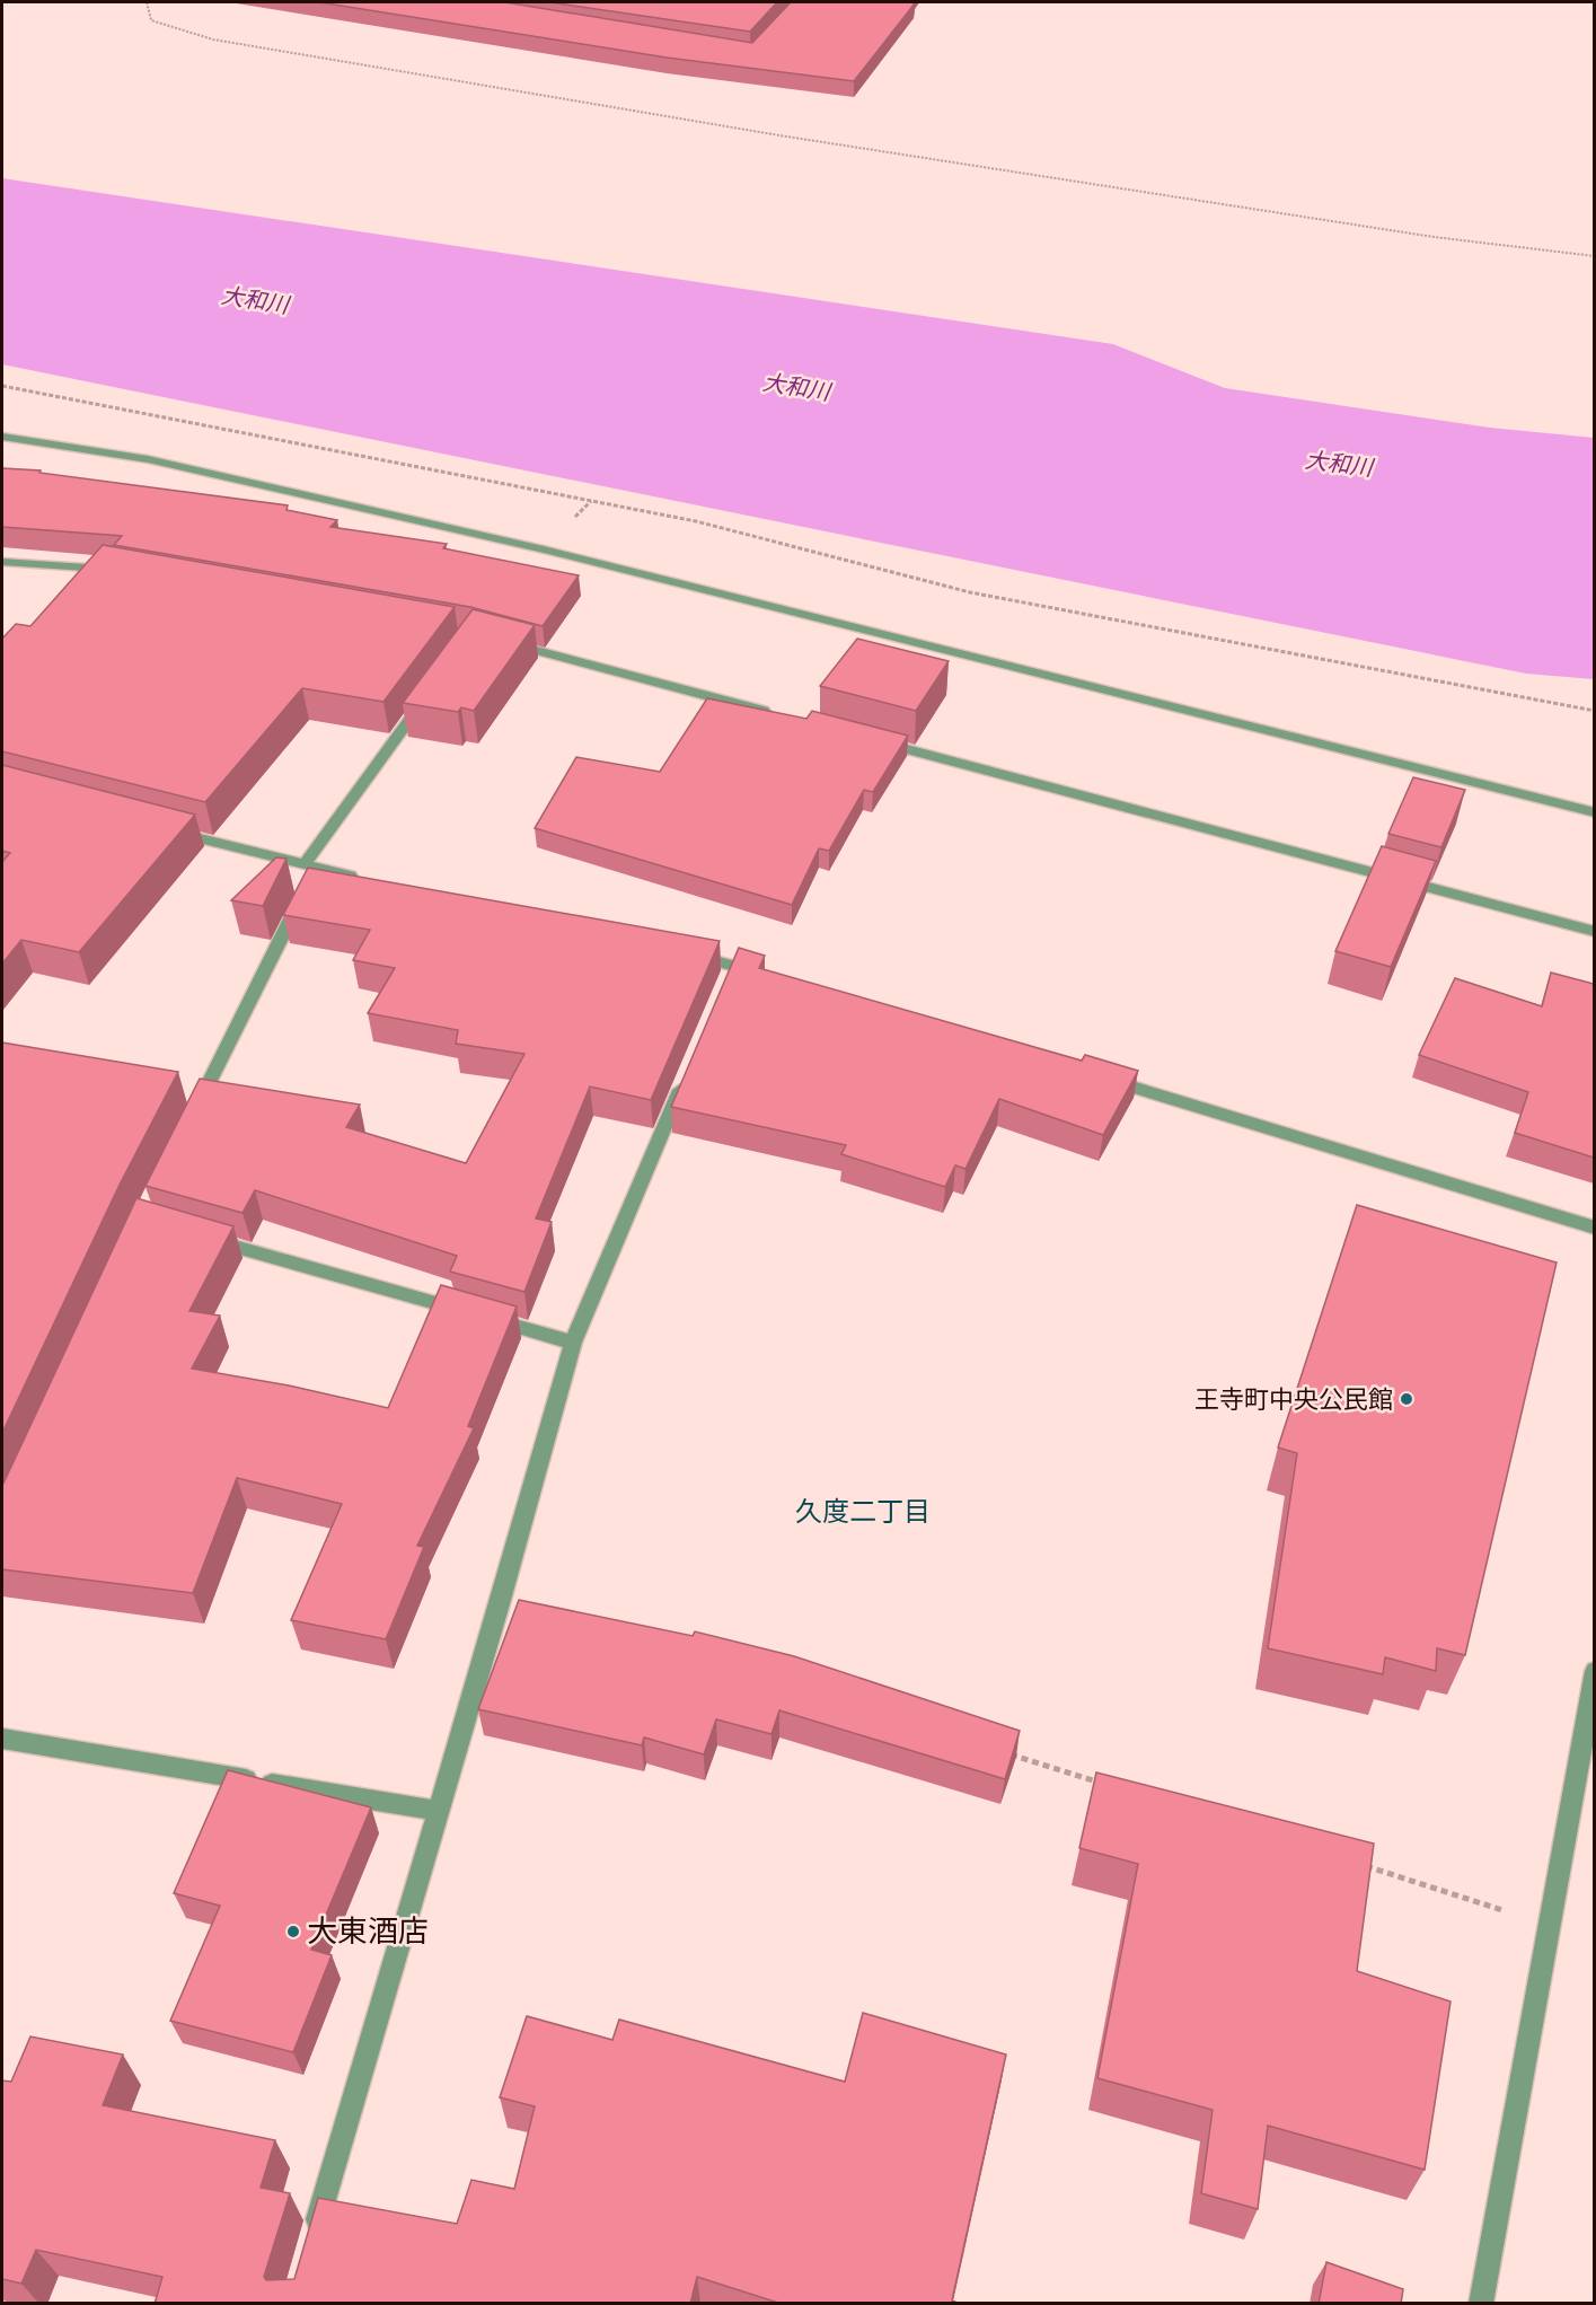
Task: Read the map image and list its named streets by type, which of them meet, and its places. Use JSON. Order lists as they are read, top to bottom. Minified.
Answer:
{"districts":["久度二丁目"],"water":["大和川"],"places":["王寺町中央公民館","大東酒店"]}
